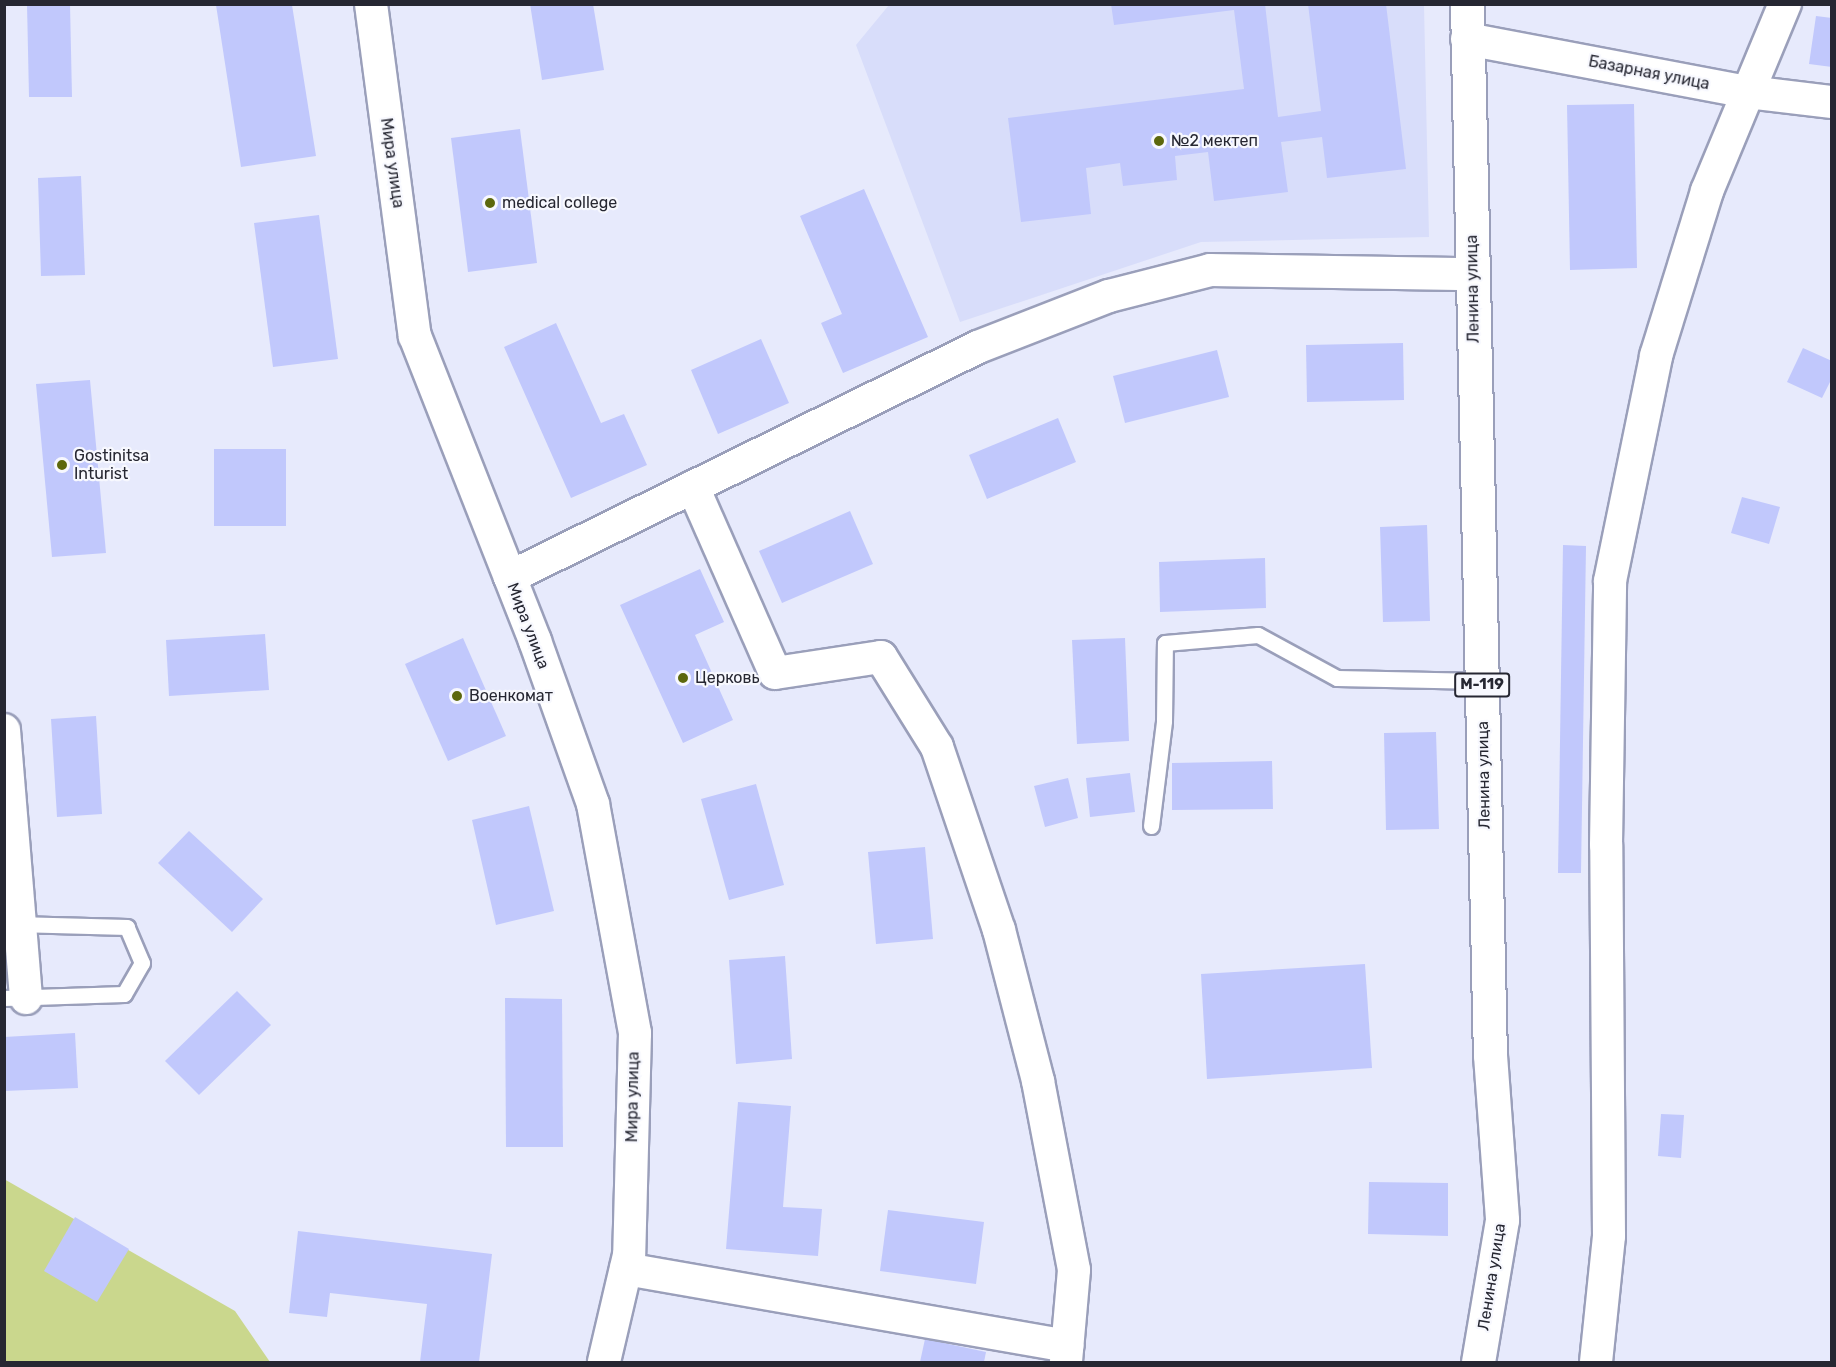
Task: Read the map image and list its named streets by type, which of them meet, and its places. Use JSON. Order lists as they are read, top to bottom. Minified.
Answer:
{"streets":{"main road":["Ленина улица","М-119"],"street":["Базарная улица","Мира улица"]},"crossings":[["Базарная улица","Ленина улица"]],"places":["№2 мектеп","medical college","Gostinitsa Inturist","Церковь","Военкомат"]}
